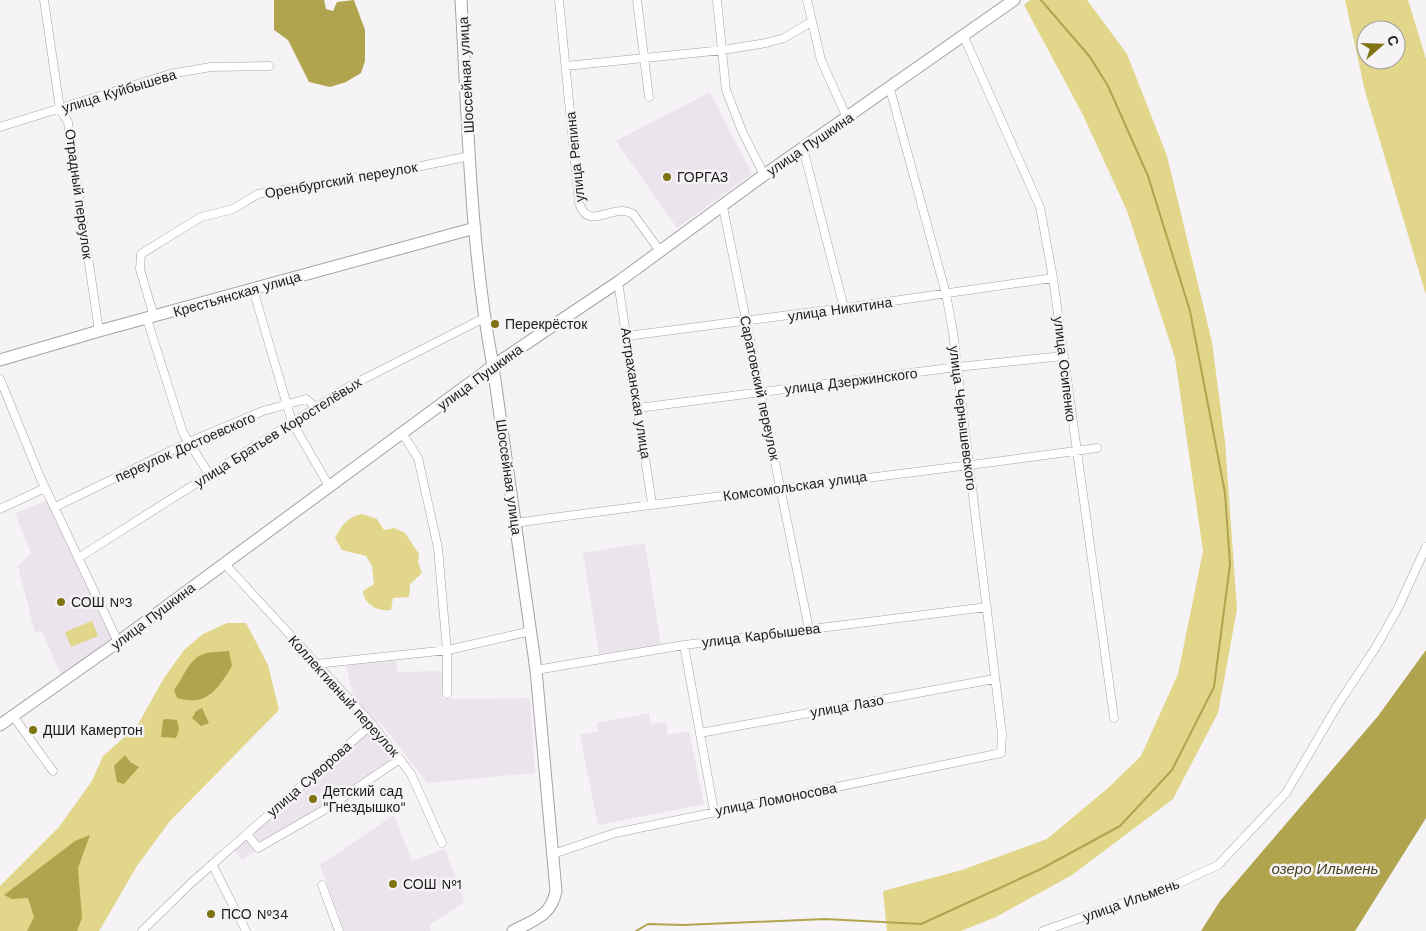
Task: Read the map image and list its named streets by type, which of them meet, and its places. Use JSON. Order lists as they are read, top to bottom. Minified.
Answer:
{"streets":{"main road":["Шоссейная улица","улица Пушкина","Крестьянская улица"],"street":["улица Куйбышева","улица Репина","Оренбургский переулок","Отрадный переулок","улица Никитина","улица Осипенко","улица Дзержинского","Саратовский переулок","Астраханская улица","улица Чернышевского","улица Братьев Коростелёвых","переулок Достоевского","Комсомольская улица","улица Карбышева","Коллективный переулок","улица Лазо","улица Суворова","улица Ломоносова","улица Ильмень"]},"crossings":[["Шоссейная улица","улица Пушкина"],["Шоссейная улица","Оренбургский переулок"],["Шоссейная улица","Крестьянская улица"],["Шоссейная улица","улица Братьев Коростелёвых"],["Шоссейная улица","Комсомольская улица"],["Шоссейная улица","улица Карбышева"],["Шоссейная улица","улица Ломоносова"],["улица Куйбышева","Отрадный переулок"],["улица Пушкина","улица Репина"],["улица Пушкина","улица Осипенко"],["улица Пушкина","Саратовский переулок"],["улица Пушкина","Астраханская улица"],["улица Пушкина","улица Чернышевского"],["улица Пушкина","Коллективный переулок"],["Оренбургский переулок","Крестьянская улица"],["Отрадный переулок","Крестьянская улица"],["улица Никитина","улица Осипенко"],["улица Никитина","Саратовский переулок"],["улица Никитина","Астраханская улица"],["улица Никитина","улица Чернышевского"],["улица Осипенко","улица Дзержинского"],["улица Осипенко","Комсомольская улица"],["улица Дзержинского","Саратовский переулок"],["улица Дзержинского","Астраханская улица"],["улица Дзержинского","улица Чернышевского"],["Саратовский переулок","Комсомольская улица"],["Саратовский переулок","улица Карбышева"],["Астраханская улица","Комсомольская улица"],["улица Чернышевского","Комсомольская улица"],["улица Чернышевского","улица Карбышева"],["улица Чернышевского","улица Лазо"],["улица Чернышевского","улица Ломоносова"],["улица Братьев Коростелёвых","переулок Достоевского"],["Коллективный переулок","улица Суворова"]],"water":["озеро Ильмень"],"places":["ГОРГАЗ","Перекрёсток","СОШ №3","ДШИ Камертон","Детский сад \"Гнездышко\"","СОШ №1","ПСО №34"],"north":"right"}
